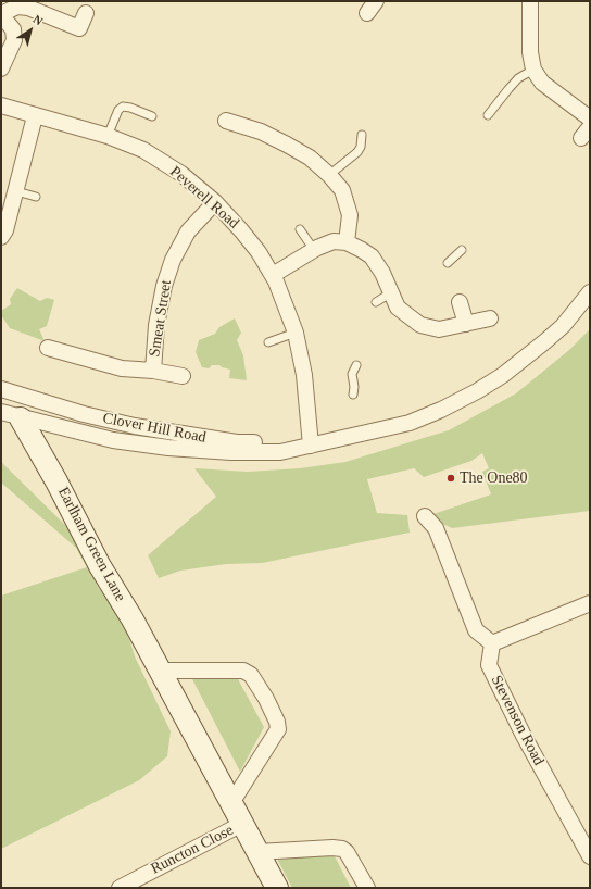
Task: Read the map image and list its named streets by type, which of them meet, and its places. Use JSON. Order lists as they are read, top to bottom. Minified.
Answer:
{"streets":{"street":["Peverell Road","Smeat Street","Clover Hill Road","Earlham Green Lane","Stevenson Road","Runcton Close"]},"crossings":[["Peverell Road","Smeat Street"],["Peverell Road","Clover Hill Road"],["Clover Hill Road","Earlham Green Lane"],["Earlham Green Lane","Runcton Close"]],"places":["The One80"],"north":"top right"}
